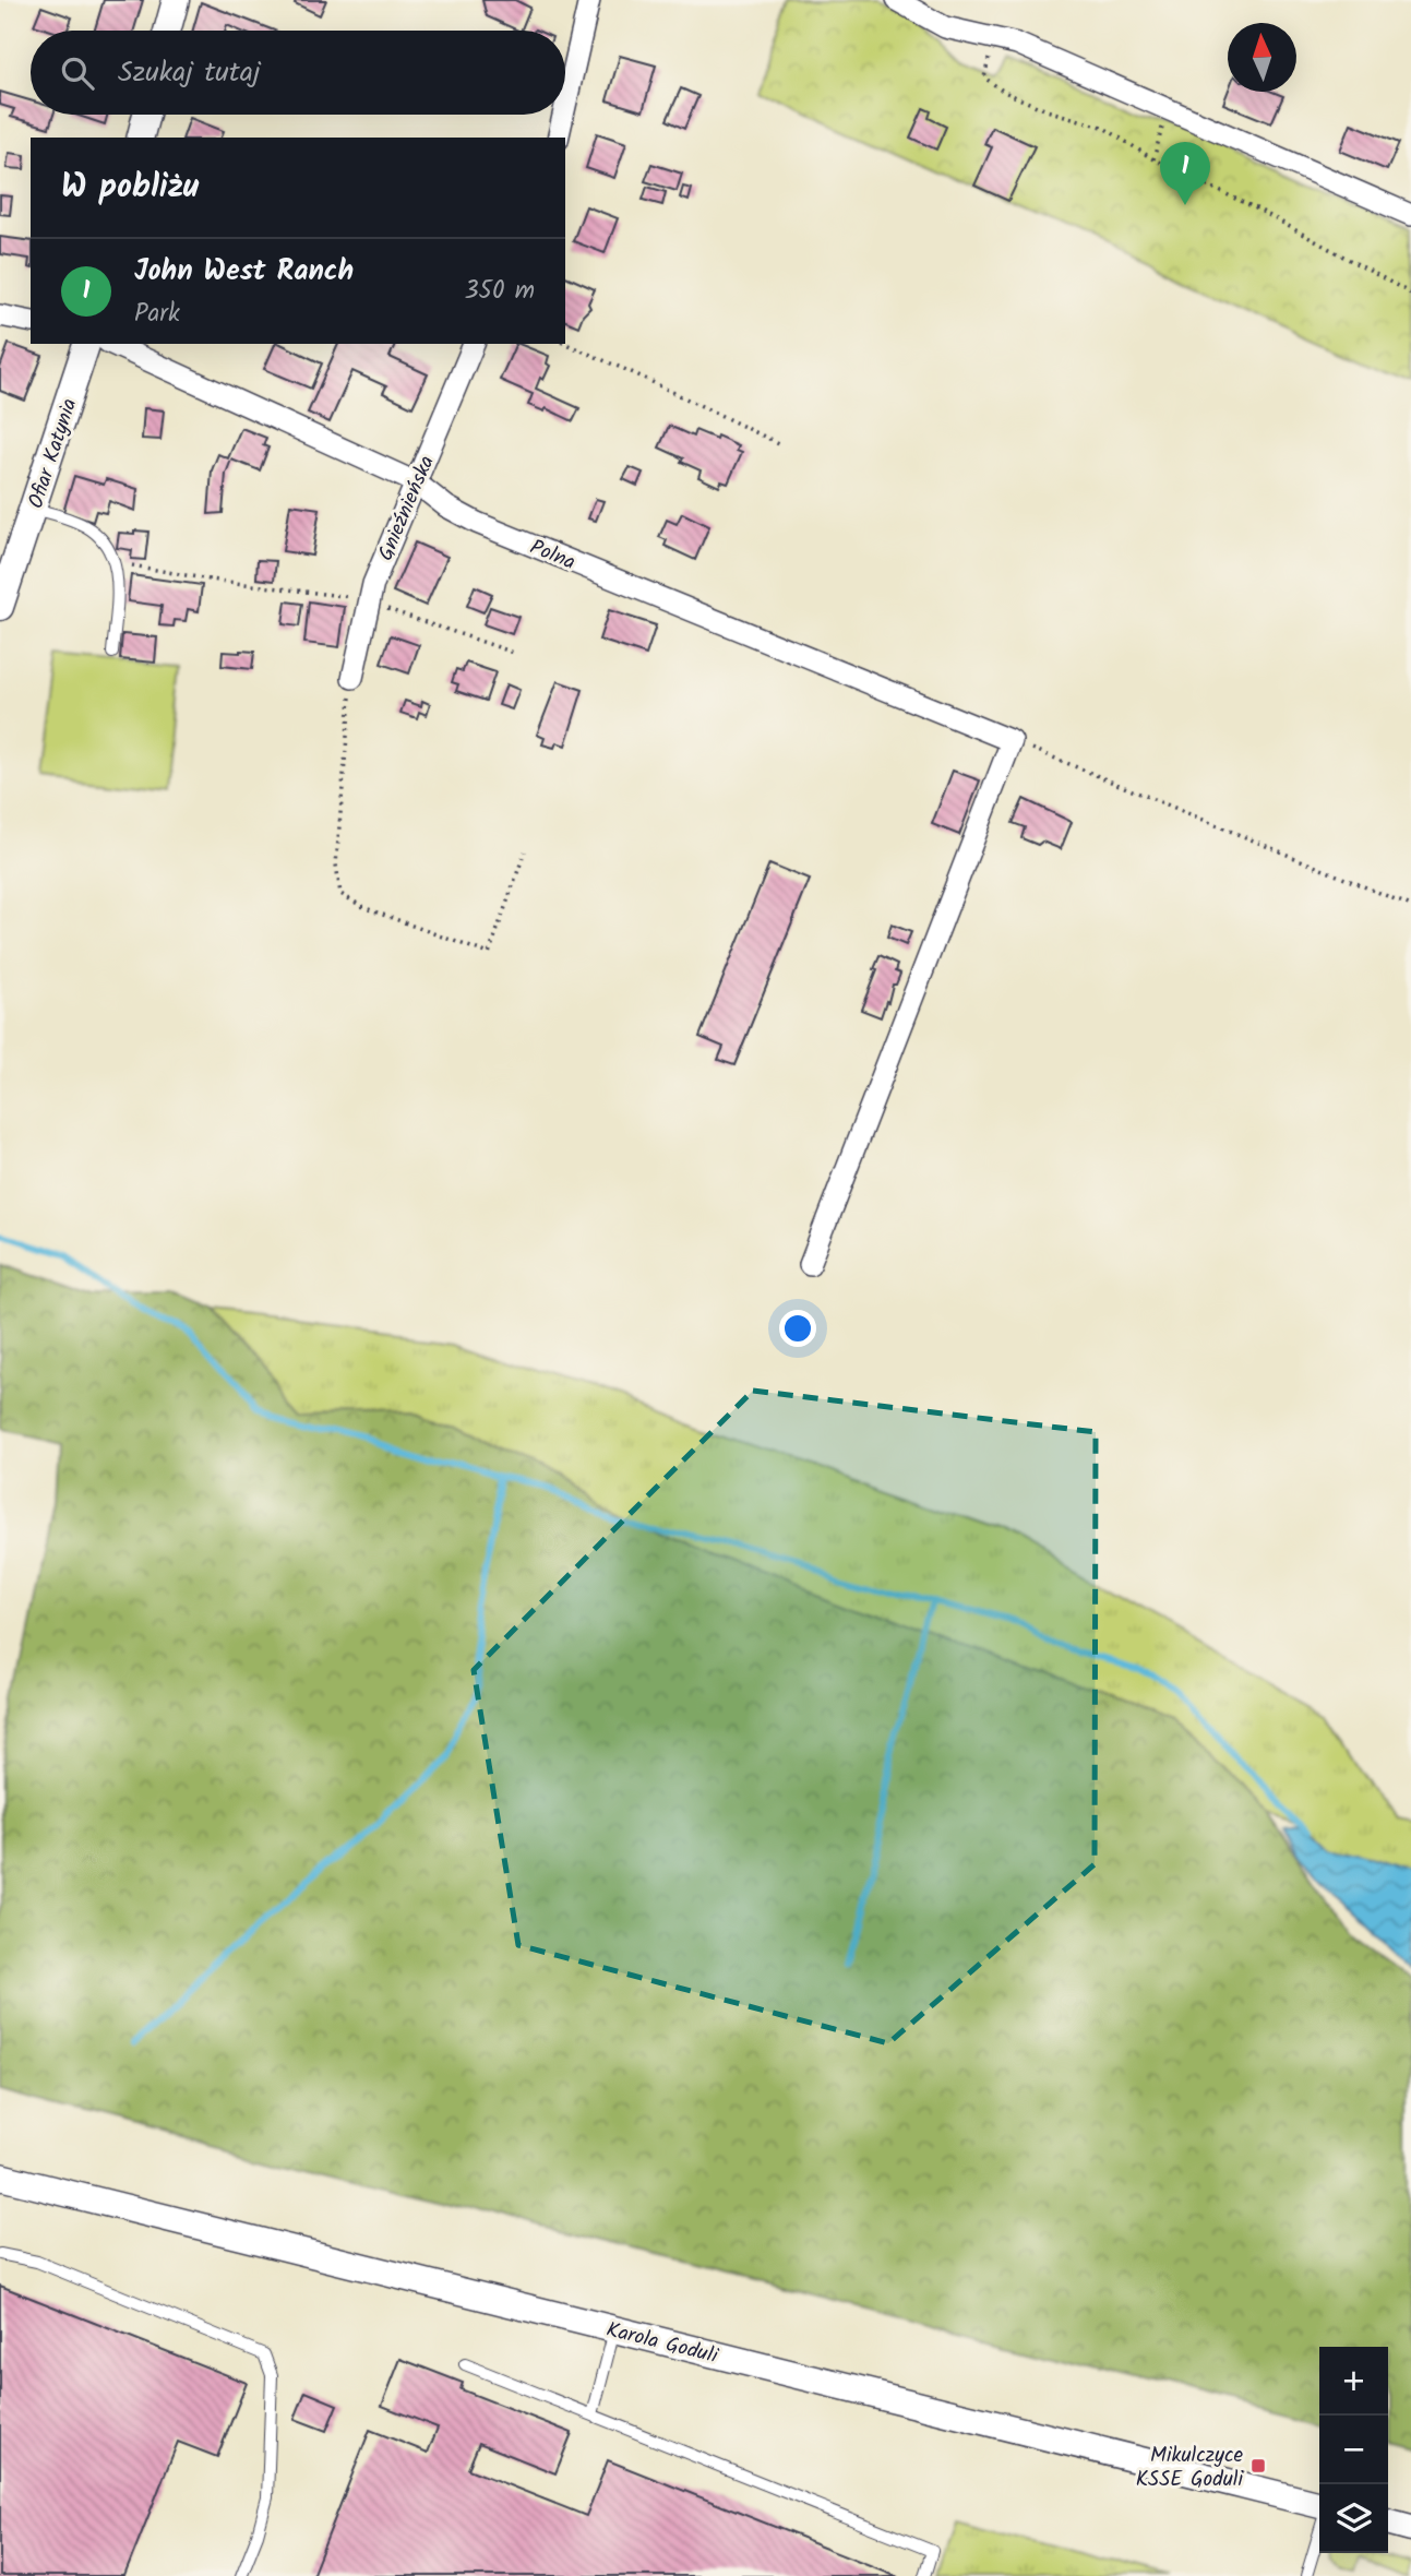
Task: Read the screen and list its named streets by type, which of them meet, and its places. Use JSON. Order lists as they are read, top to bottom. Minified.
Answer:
{"streets":{"street":["Ofiar Katynia","Gnieźnieńska","Polna","Karola Goduli"]},"crossings":[["Gnieźnieńska","Polna"]],"places":{"transit":["Mikulczyce KSSE Goduli"]},"north":"top","page":{"search":"Szukaj tutaj","heading":"W pobliżu","pins":"1","list":[{"mark":"1","name":"John West Ranch","note":"Park","value":"350 m"}],"map_buttons":["+","−"]}}
